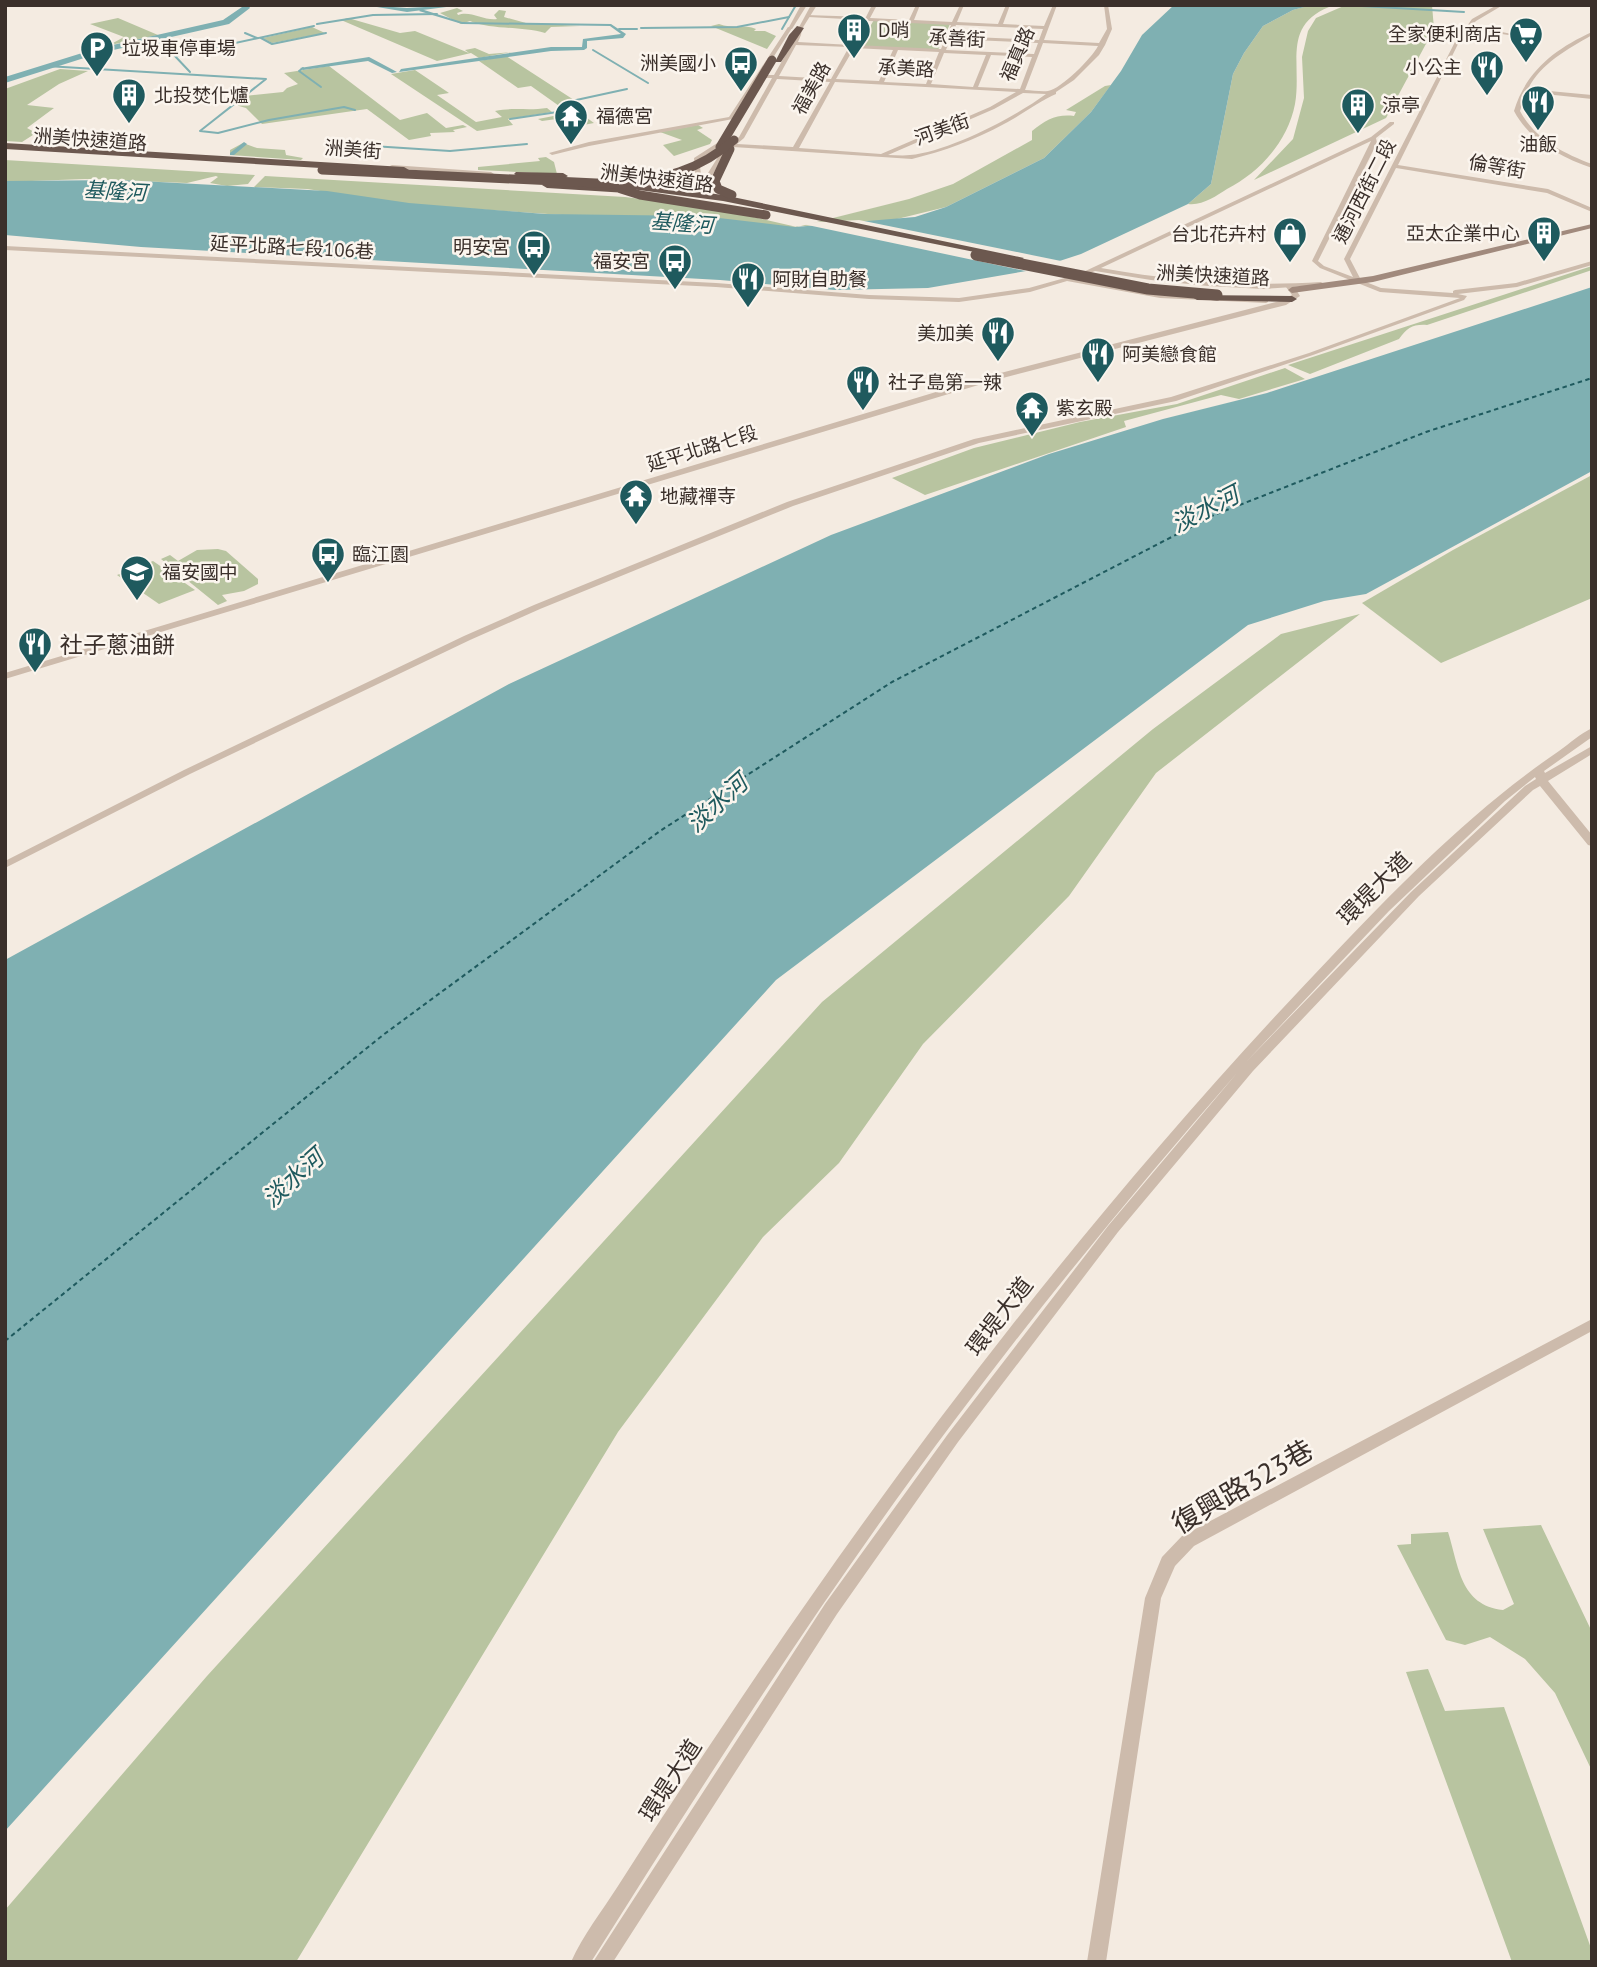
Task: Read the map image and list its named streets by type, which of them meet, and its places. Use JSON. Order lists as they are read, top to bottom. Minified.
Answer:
{"streets":{"highway":["洲美快速道路"],"main road":["延平北路七段"],"street":["承善街","福真路","承美路","福美路","河美街","洲美街","倫等街","通河西街二段","延平北路七段106巷","環堤大道","復興路323巷"]},"crossings":[["承善街","福真路"],["承善街","福美路"],["福真路","承美路"],["福真路","河美街"],["承美路","福美路"],["承美路","河美街"],["福美路","河美街"],["洲美快速道路","洲美街"],["倫等街","通河西街二段"],["通河西街二段","延平北路七段"]],"water":["基隆河","淡水河"],"places":{"building":["D哨","北投焚化爐","涼亭","亞太企業中心"],"supermarket":["全家便利商店"],"parking":["垃圾車停車場"],"bus stop":["洲美國小","明安宮","福安宮","臨江園"],"restaurant":["小公主","油飯","阿財自助餐","美加美","阿美戀食館","社子島第一辣","社子蔥油餅"],"temple":["福德宮","紫玄殿","地藏禪寺"],"shop":["台北花卉村"],"school or university":["福安國中"]}}
